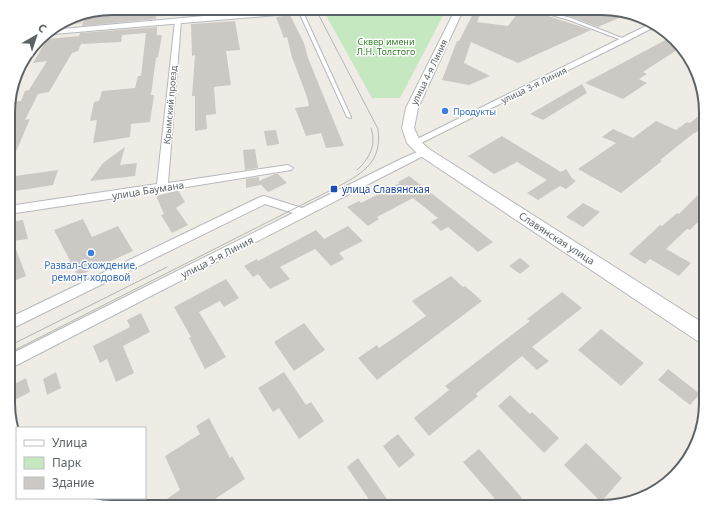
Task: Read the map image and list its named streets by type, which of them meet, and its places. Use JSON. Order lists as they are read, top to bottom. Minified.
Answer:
{"streets":{"street":["улица 4-я Линия","улица 3-я Линия","Крымский проезд","улица Баумана","Славянская улица"]},"crossings":[["улица 4-я Линия","улица 3-я Линия"],["улица 4-я Линия","Славянская улица"],["улица 3-я Линия","Славянская улица"],["Крымский проезд","улица Баумана"]],"parks":["Сквер имени Л.Н. Толстого"],"places":{"other":["Продукты","Развал-Схождение, ремонт ходовой"],"transit":["улица Славянская"]},"legend":["Улица","Парк","Здание"],"north":"top right"}
